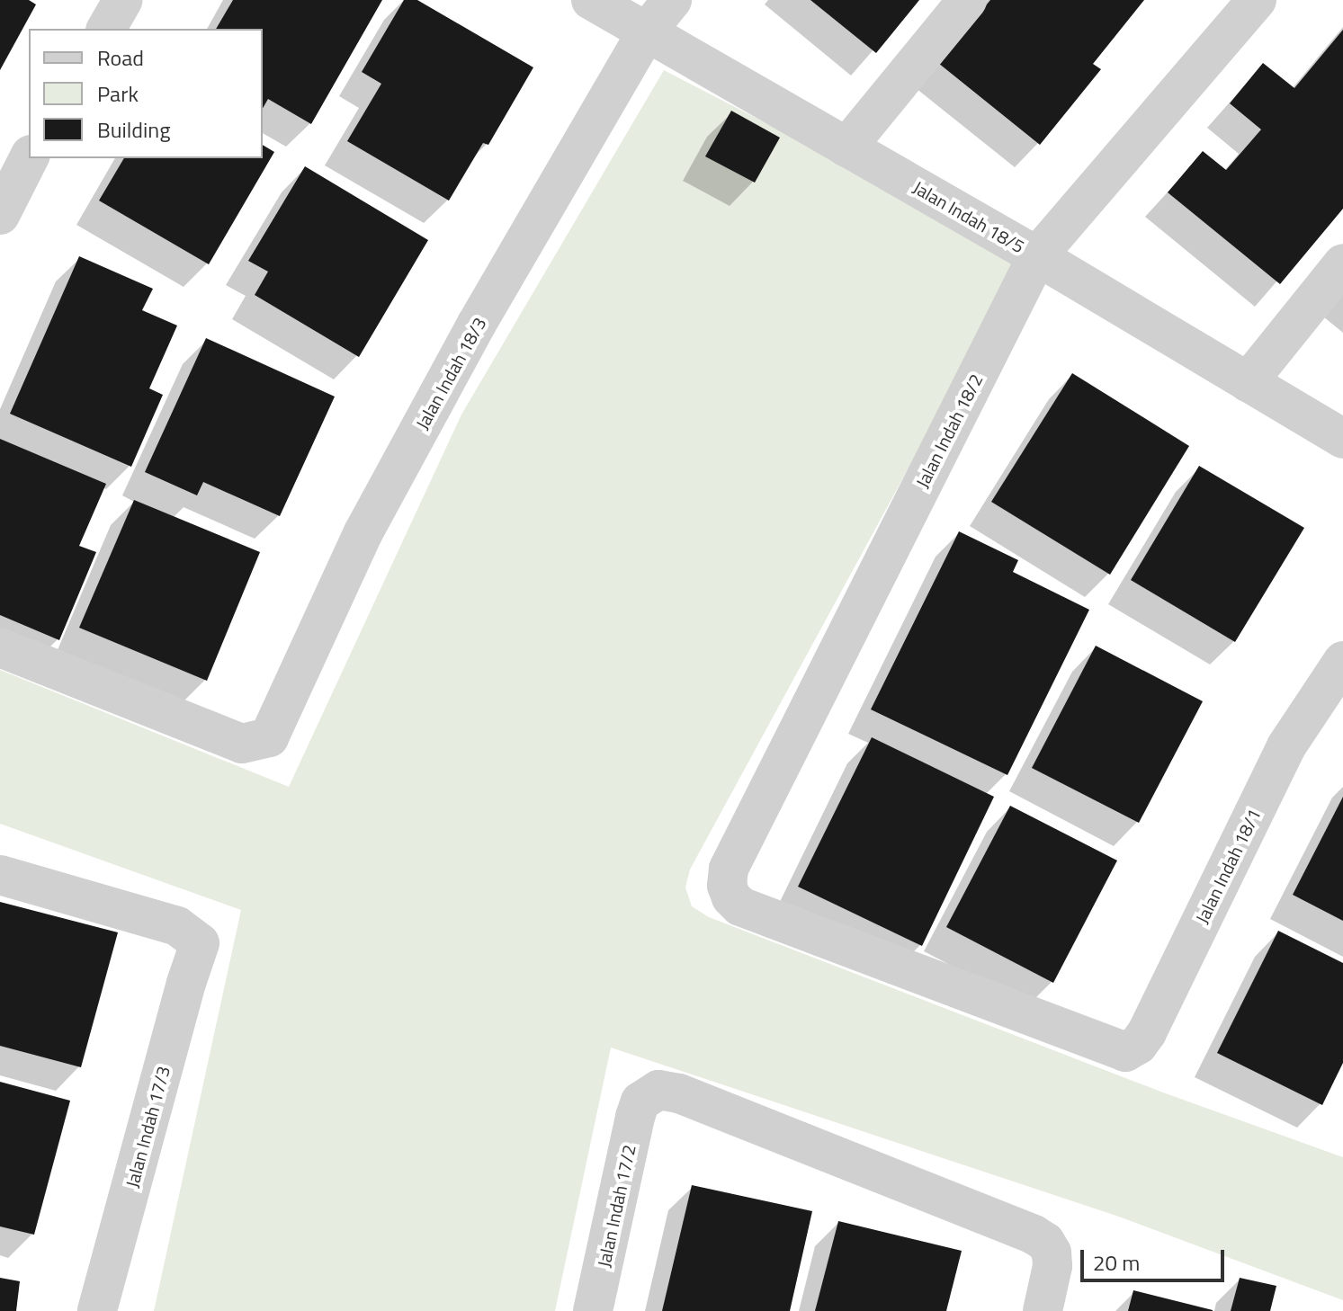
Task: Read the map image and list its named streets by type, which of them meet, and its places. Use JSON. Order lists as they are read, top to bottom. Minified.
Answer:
{"streets":{"street":["Jalan Indah 18/5","Jalan Indah 18/3","Jalan Indah 18/2","Jalan Indah 18/1","Jalan Indah 17/3","Jalan Indah 17/2"]},"crossings":[["Jalan Indah 18/5","Jalan Indah 18/3"],["Jalan Indah 18/5","Jalan Indah 18/2"],["Jalan Indah 18/2","Jalan Indah 18/1"]],"legend":["Road","Park","Building"],"scale_bar":"20 m"}
